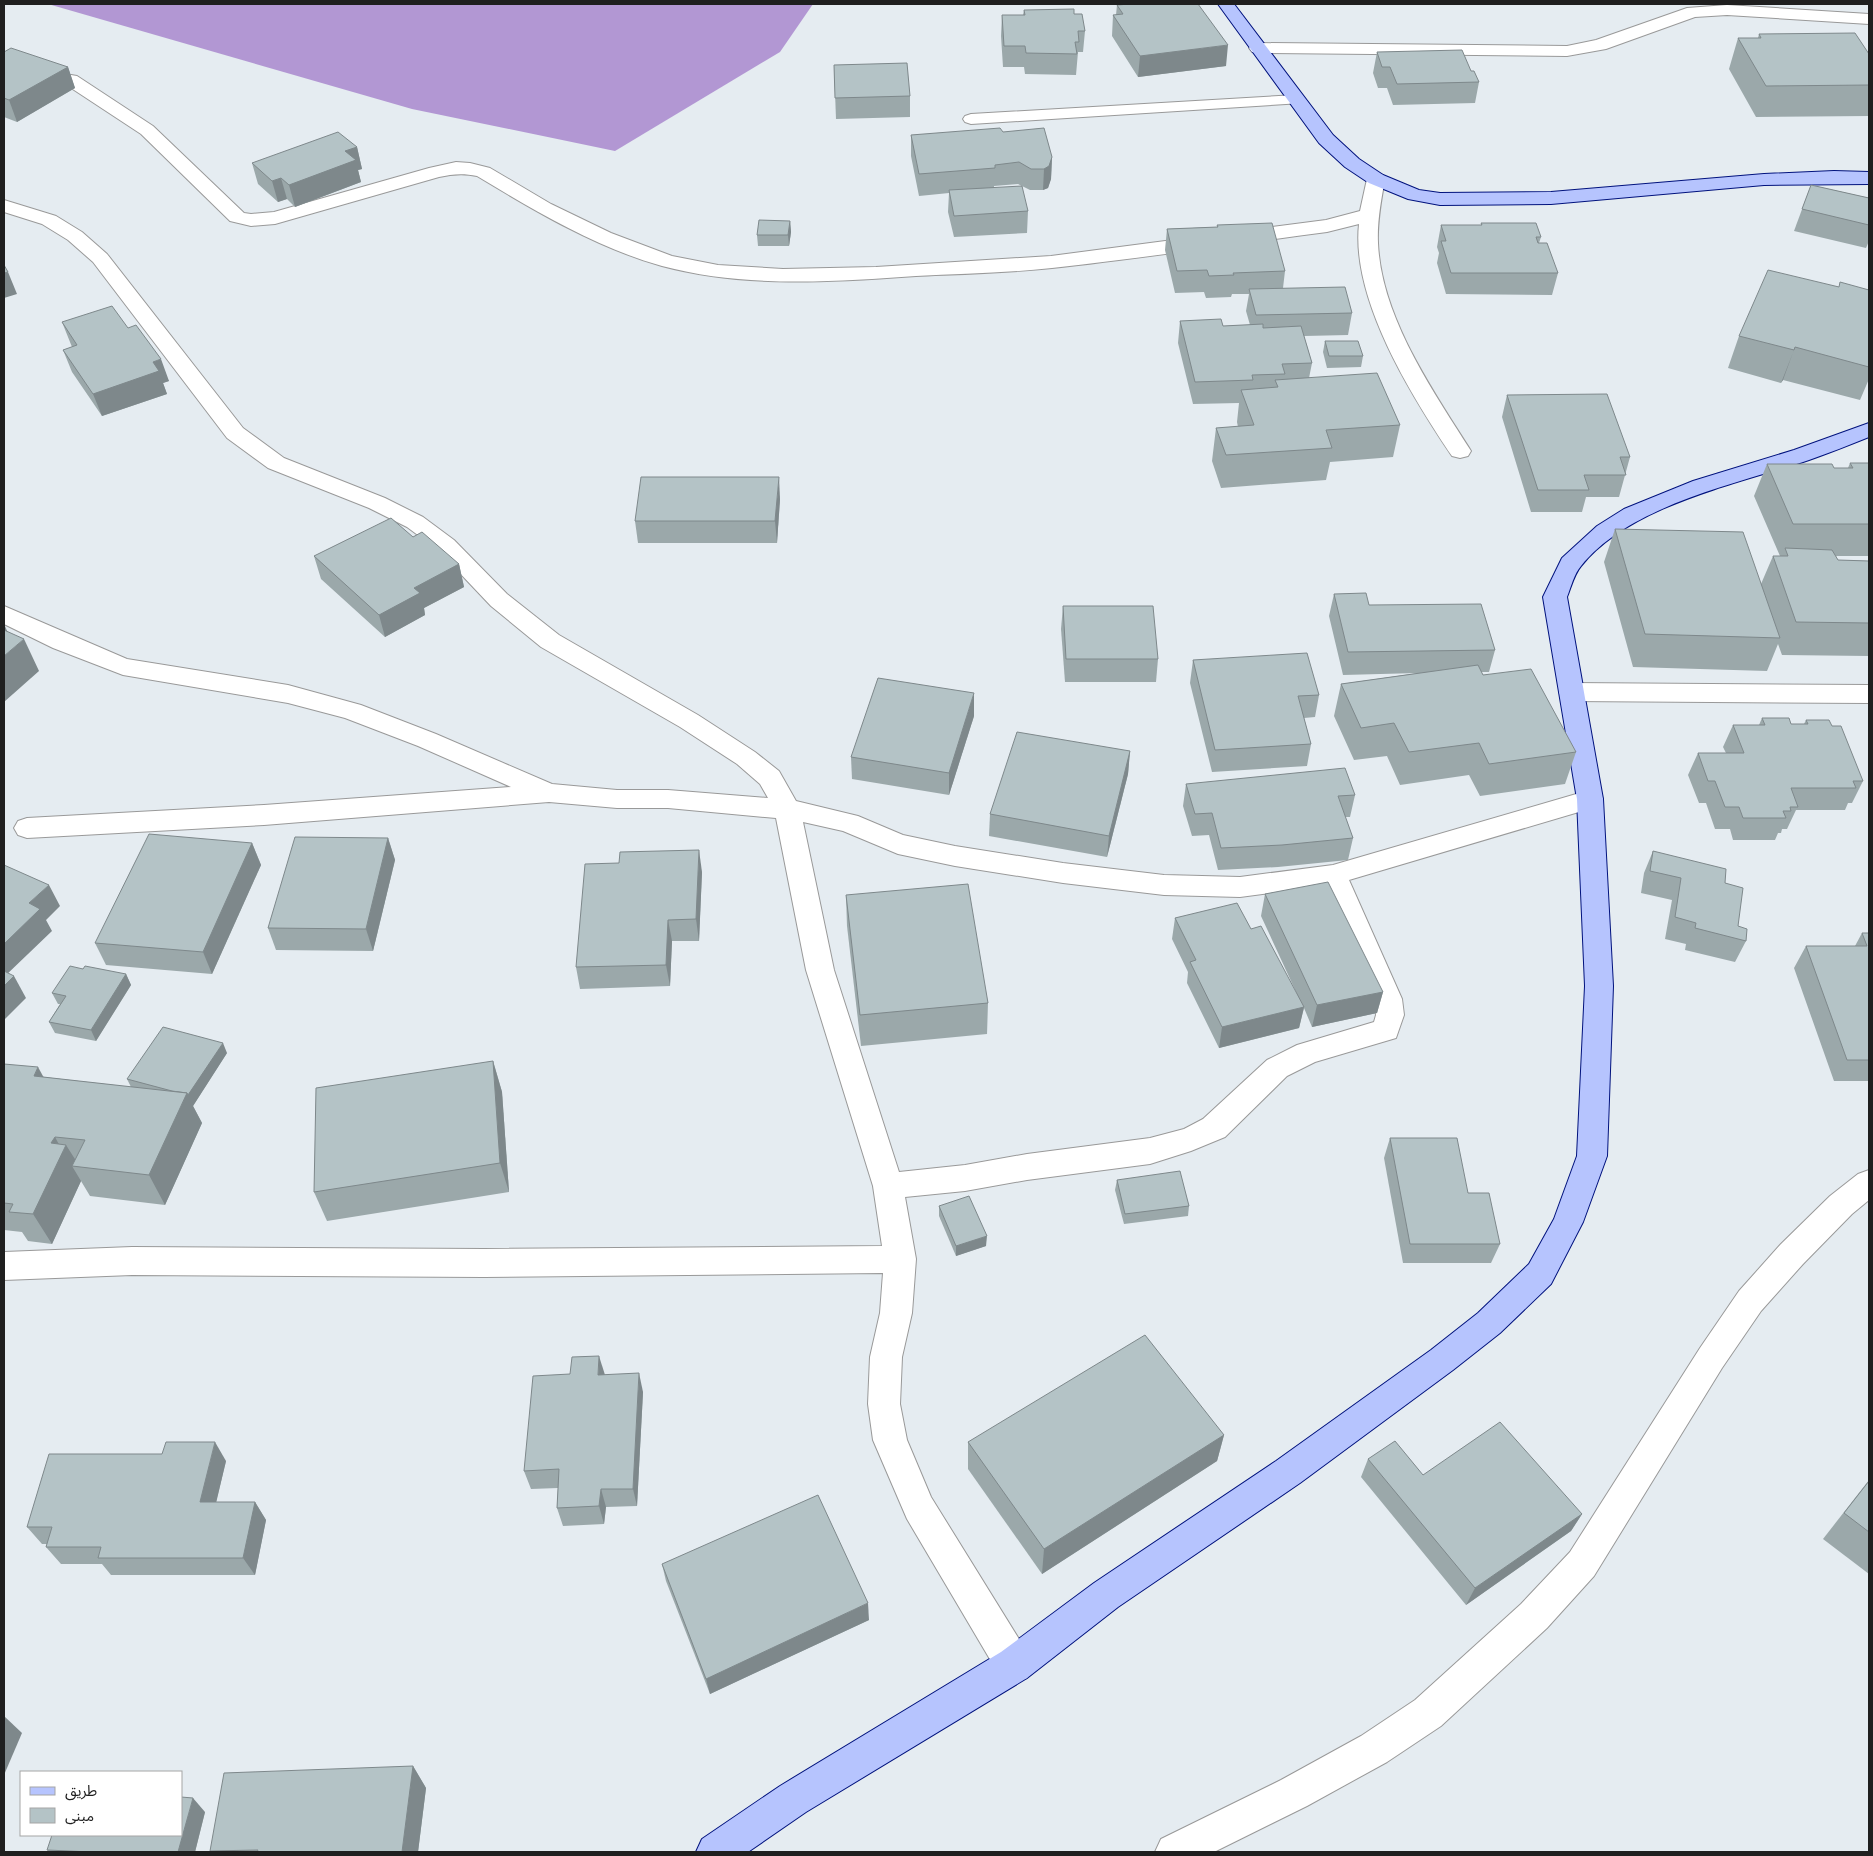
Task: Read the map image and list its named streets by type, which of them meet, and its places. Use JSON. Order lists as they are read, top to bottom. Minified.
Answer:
{"legend":["طريق","مبنى"]}
